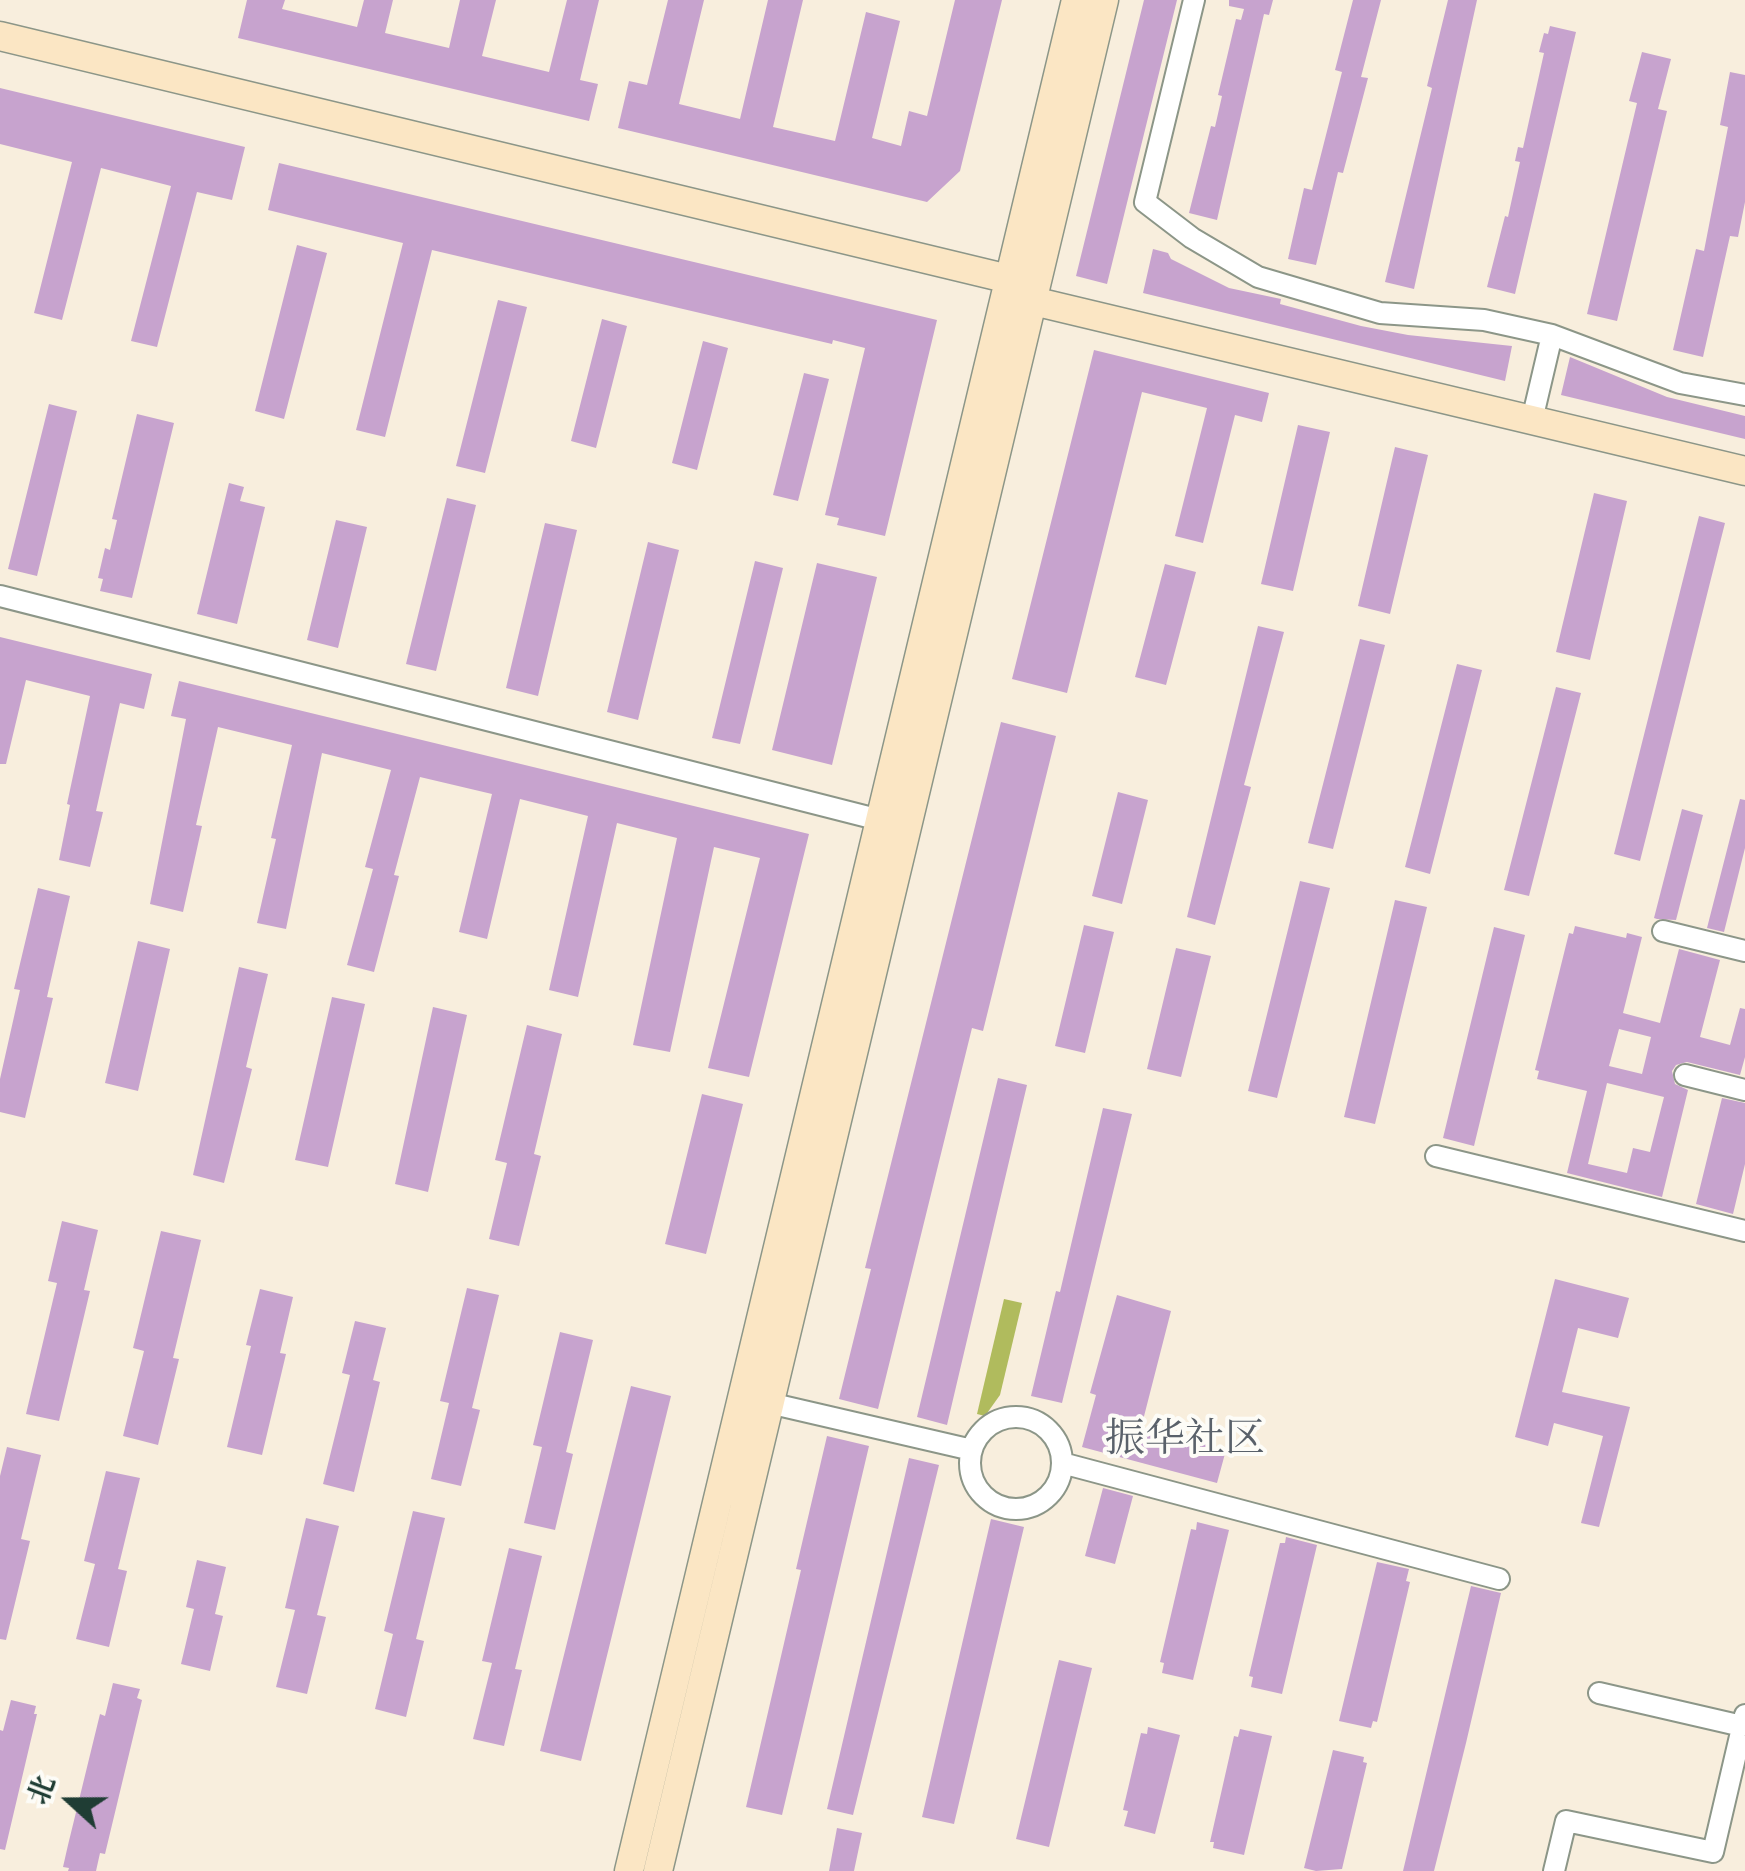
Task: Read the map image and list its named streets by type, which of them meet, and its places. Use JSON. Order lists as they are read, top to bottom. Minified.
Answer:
{"districts":["振华社区"],"north":"left"}
